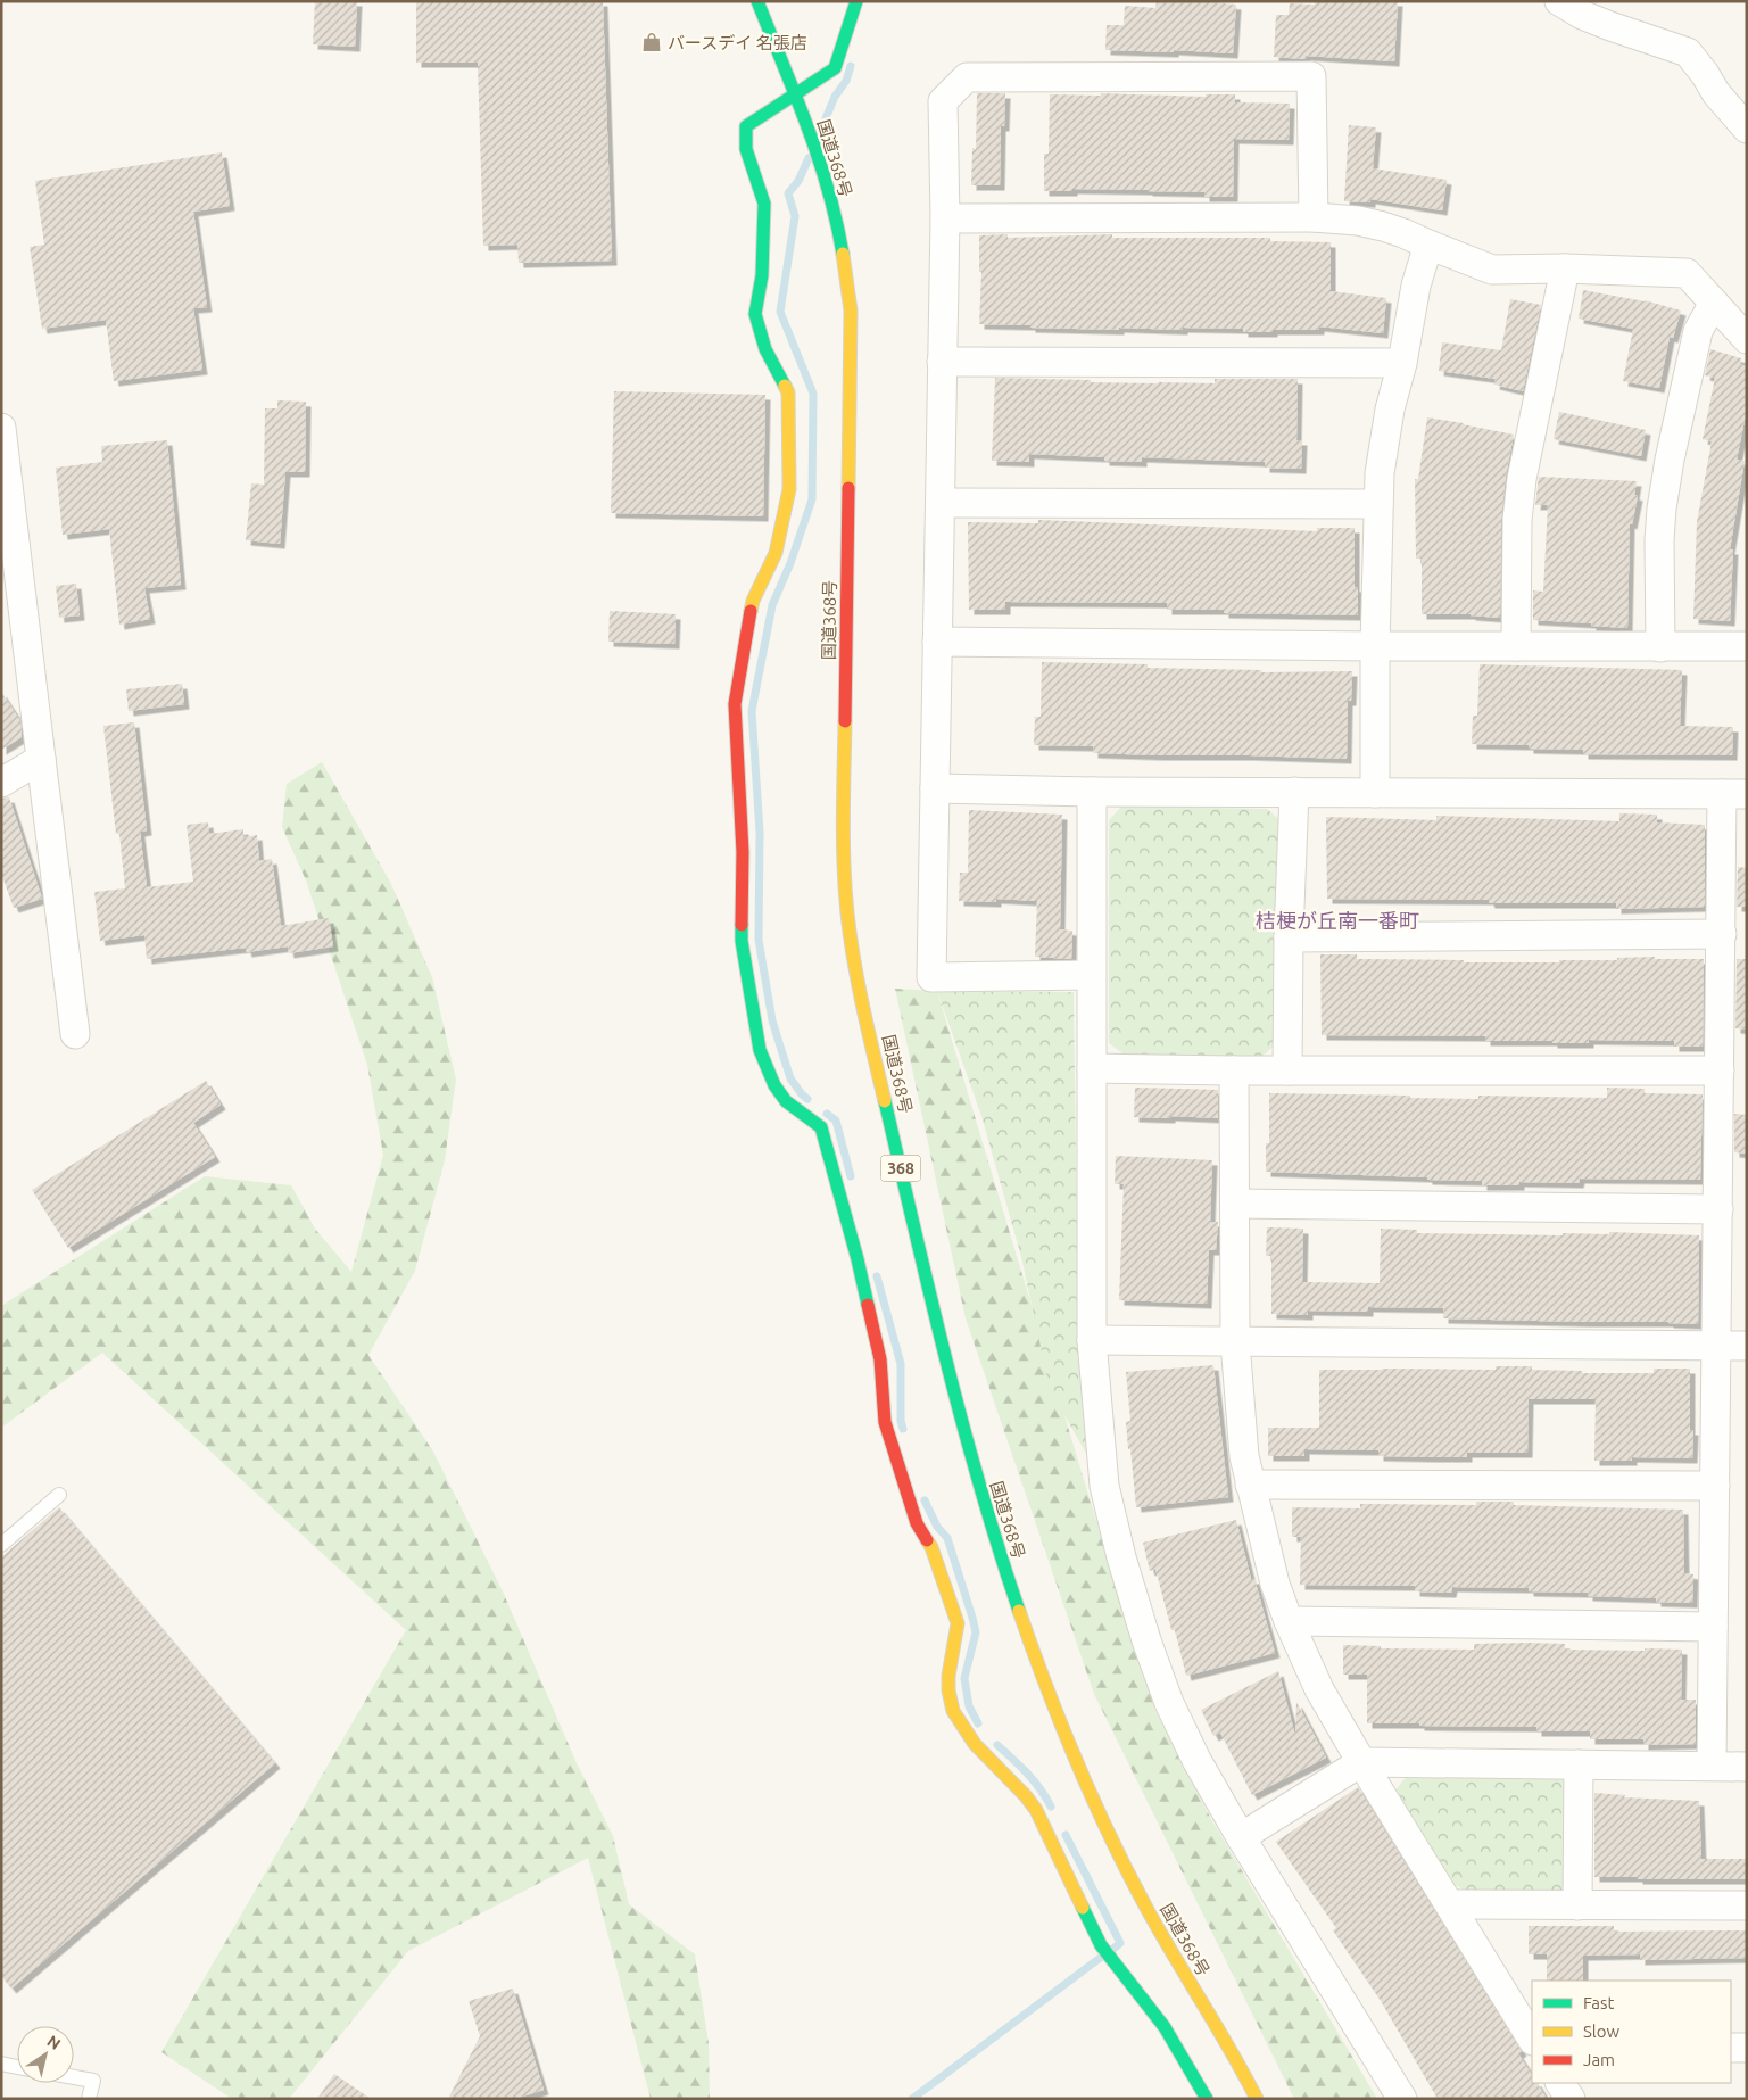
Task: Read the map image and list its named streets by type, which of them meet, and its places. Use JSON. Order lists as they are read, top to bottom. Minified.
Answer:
{"streets":{"main road":["国道368号","368"]},"districts":["桔梗が丘南一番町"],"places":{"shop":["バースデイ 名張店"]},"legend":["Fast","Slow","Jam"],"north":"top right"}
